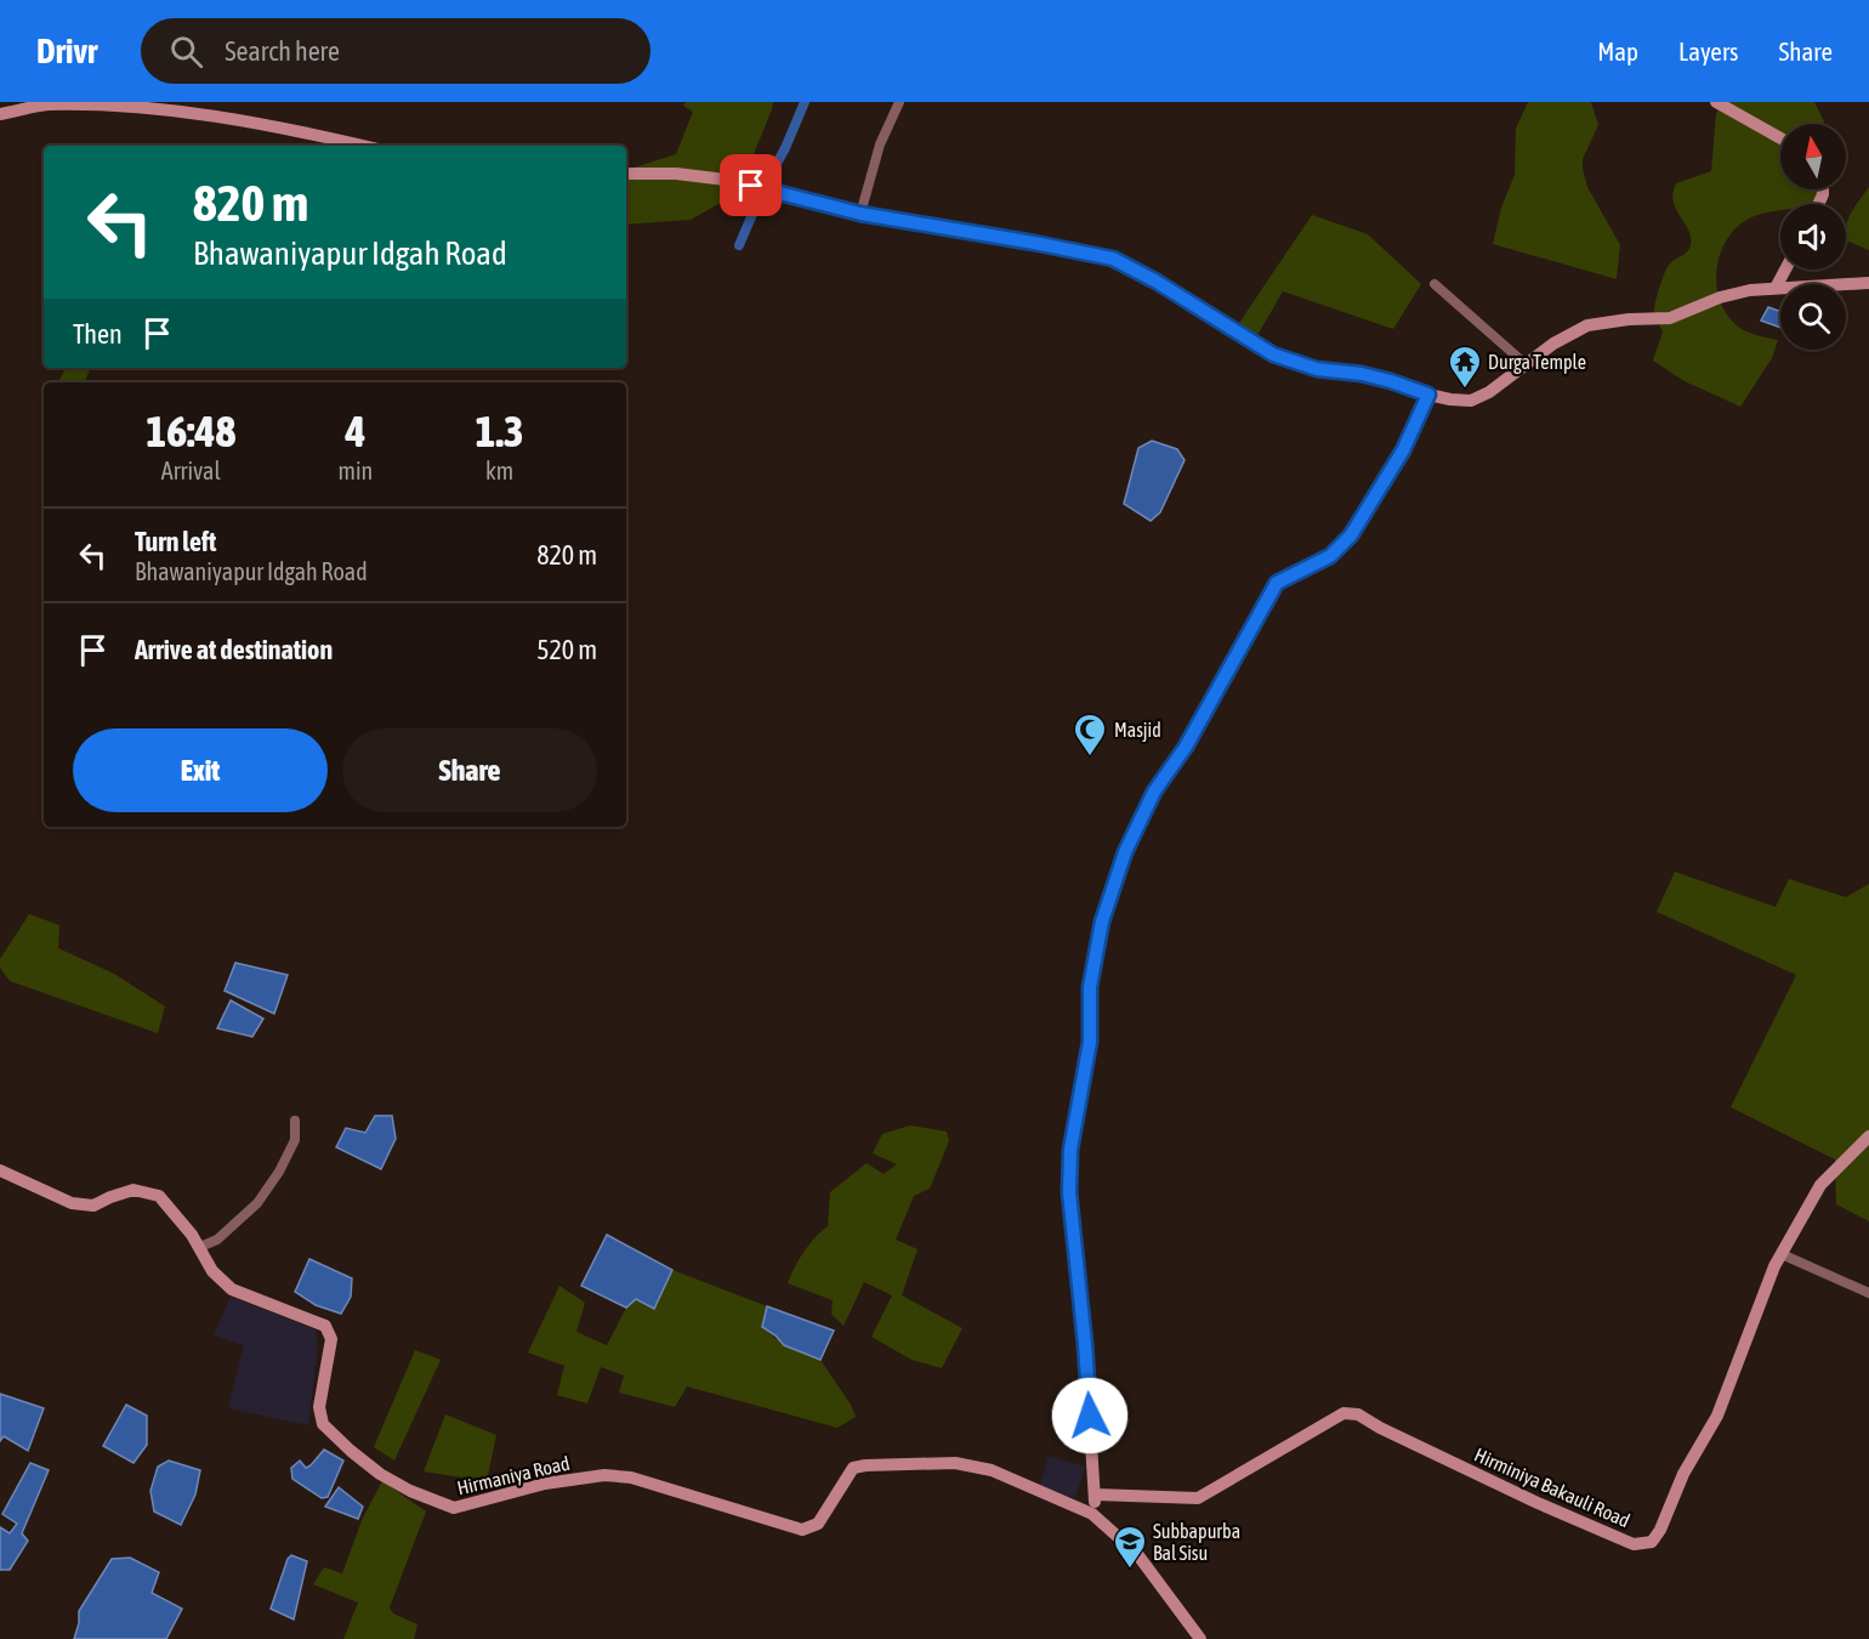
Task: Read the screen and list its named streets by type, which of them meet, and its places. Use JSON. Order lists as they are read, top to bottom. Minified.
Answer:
{"streets":{"street":["Hirmaniya Road","Hirminiya Bakauli Road"]},"places":{"temple":["Durga Temple"],"mosque":["Masjid"],"school or university":["Subbapurba Bal Sisu"]},"north":"top","page":{"header":"Drivr","search":"Search here","nav":["Map","Layers","Share"],"turn":["820 m","Bhawaniyapur Idgah Road"],"then":"Then","eta":["16:48","Arrival","4","min","1.3","km"],"list":[{"name":"Turn left","note":"Bhawaniyapur Idgah Road","value":"820 m"},{"name":"Arrive at destination","value":"520 m"}],"buttons":["Exit","Share"]}}
